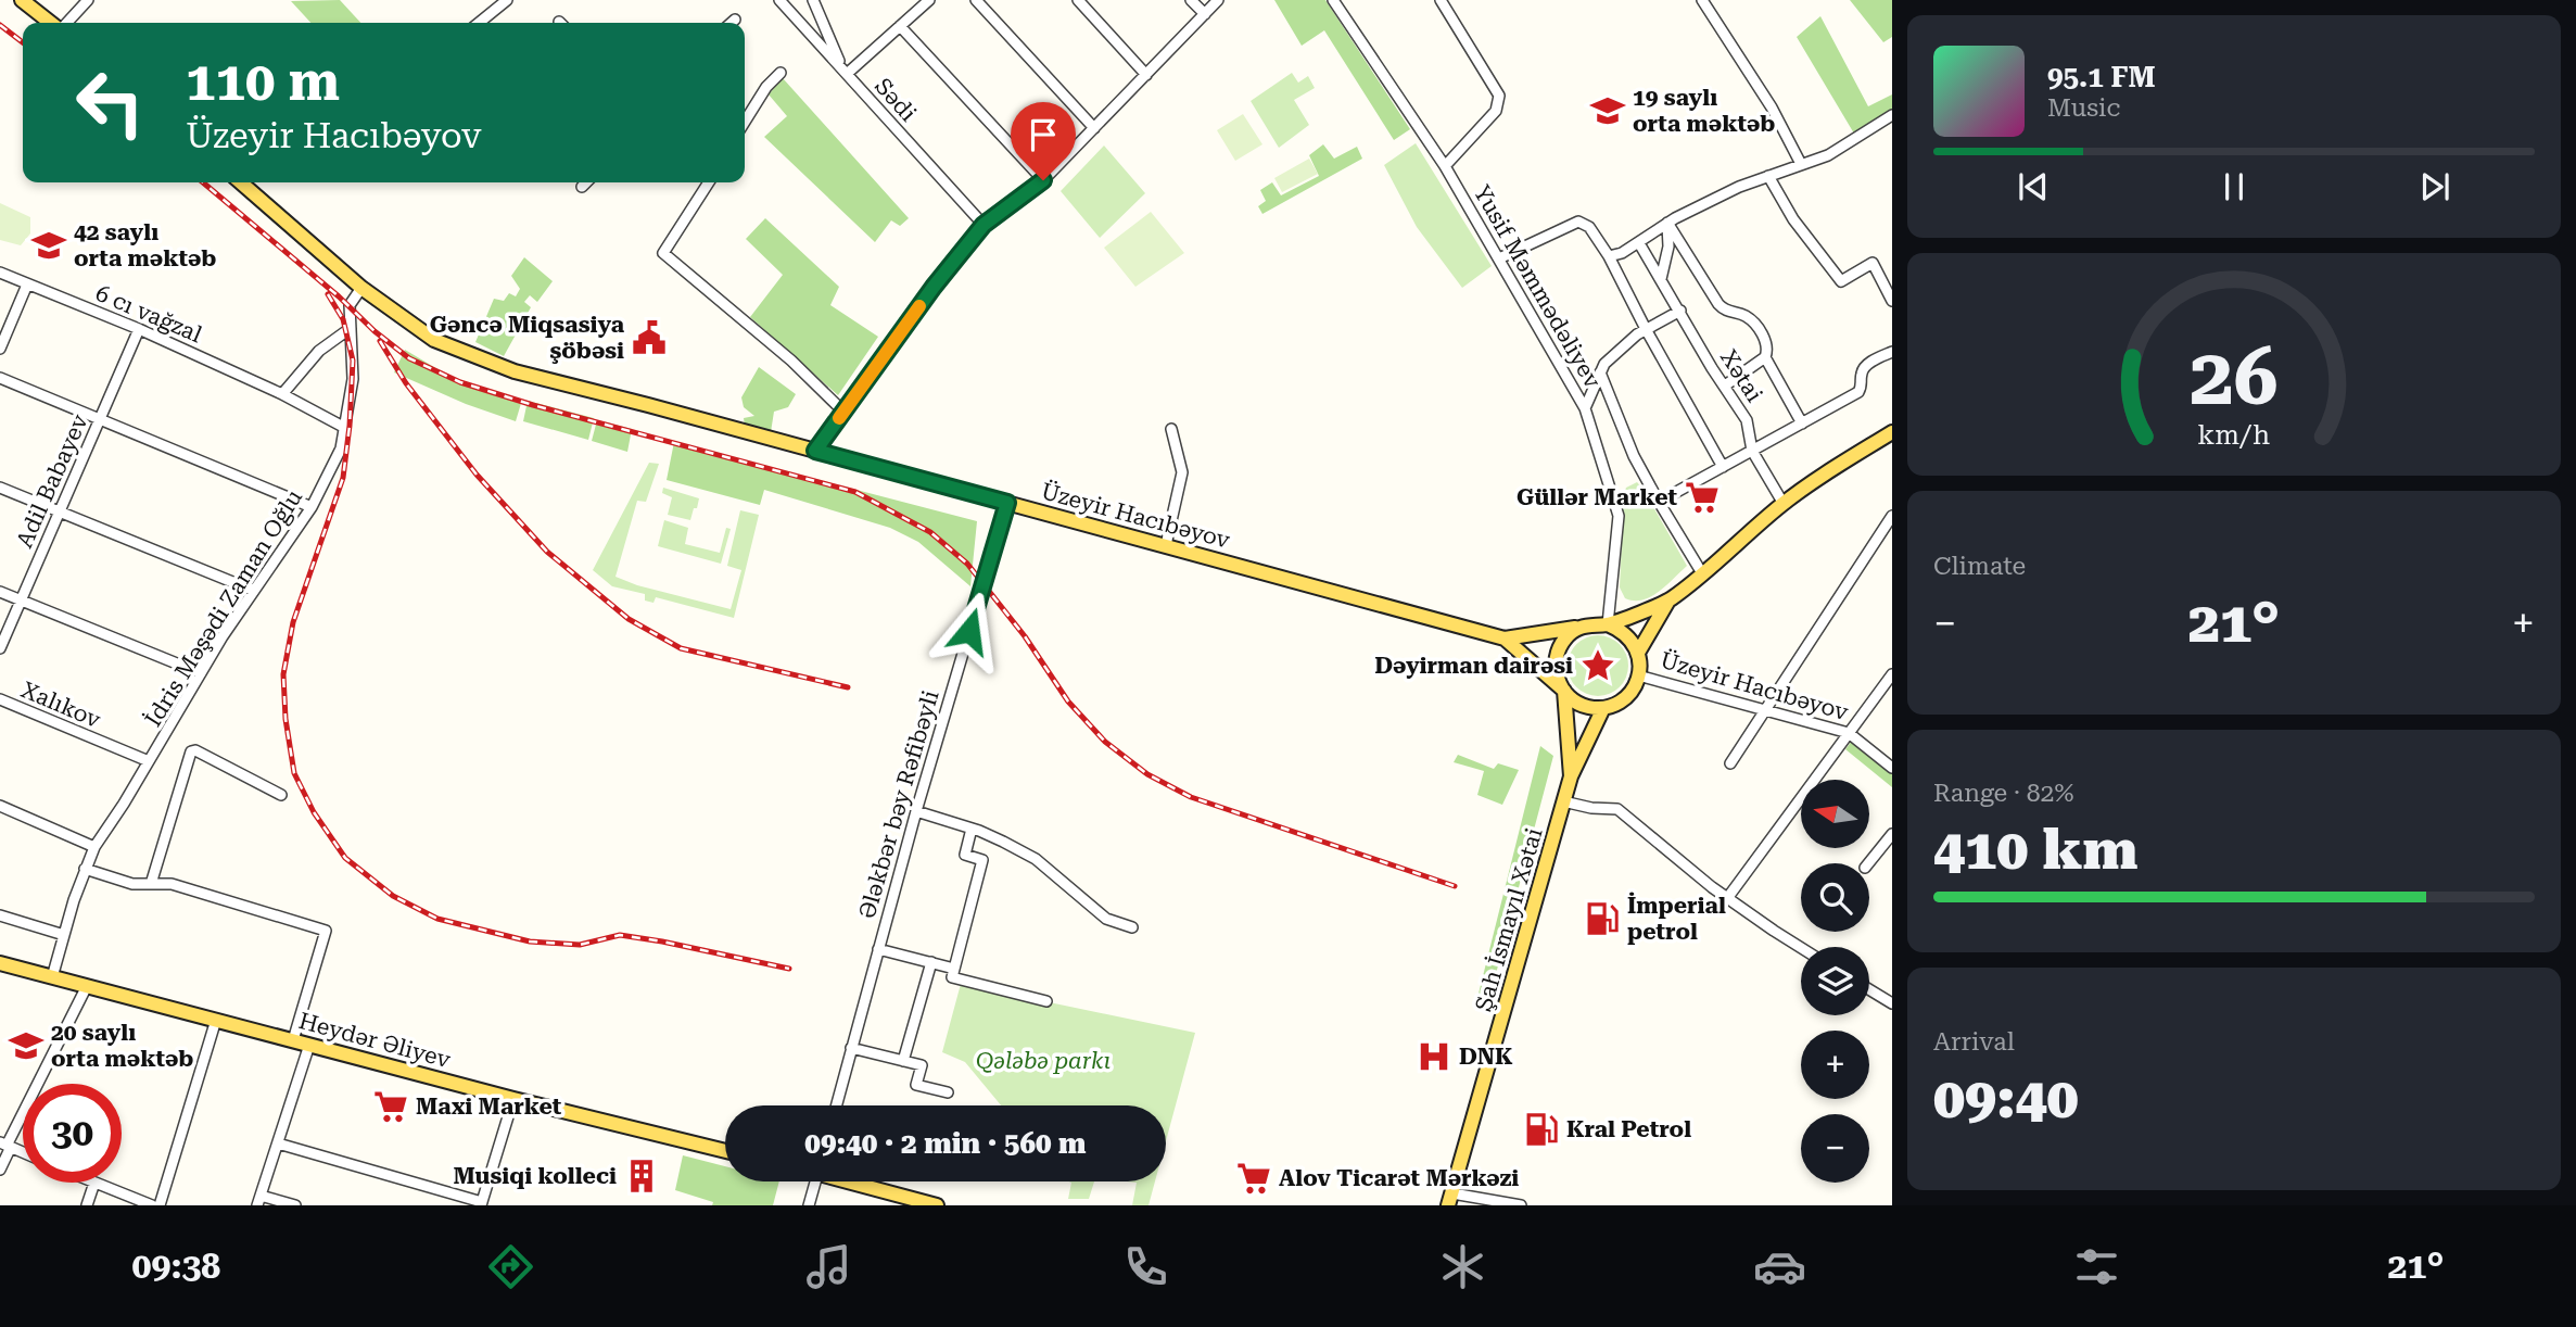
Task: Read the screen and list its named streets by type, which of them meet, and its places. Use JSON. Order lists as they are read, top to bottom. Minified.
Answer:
{"streets":{"main road":["Üzeyir Hacıbəyov","Şah İsmayıl Xətai","Heydər Əliyev"],"street":["Sədi","Yusif Məmmədəliyev","6 cı vağzal","Xətai","Adil Babayev","İdris Məşədi Zaman Oğlu","Xalıkov","Ələkbər bəy Rəfibəyli"]},"crossings":[["Yusif Məmmədəliyev","Üzeyir Hacıbəyov"],["6 cı vağzal","Adil Babayev"],["6 cı vağzal","İdris Məşədi Zaman Oğlu"],["Üzeyir Hacıbəyov","İdris Məşədi Zaman Oğlu"],["Üzeyir Hacıbəyov","Ələkbər bəy Rəfibəyli"],["İdris Məşədi Zaman Oğlu","Xalıkov"],["İdris Məşədi Zaman Oğlu","Heydər Əliyev"]],"parks":["Qələbə parkı"],"places":{"school or university":["19 saylı orta məktəb","42 saylı orta məktəb","20 saylı orta məktəb"],"public building":["Gəncə Miqsasiya şöbəsi"],"supermarket":["Güllər Market","Maxi Market","Alov Ticarət Mərkəzi"],"place":["Dəyirman dairəsi"],"fuel station":["İmperial petrol","Kral Petrol"],"hospital":["DNK"],"building":["Musiqi kolleci"]},"north":"left","page":{"turn":["110 m","Üzeyir Hacıbəyov"],"song":["95.1 FM","Music"],"tile":["Climate",["Range · 82%","410 km"],["Arrival","09:40"]],"heat":["−","21°","+"],"map_buttons":["+","−"],"limit":"30","trip":"09:40 · 2 min · 560 m","tabs":["09:38","21°"],"gauge":["26","km/h"]}}
